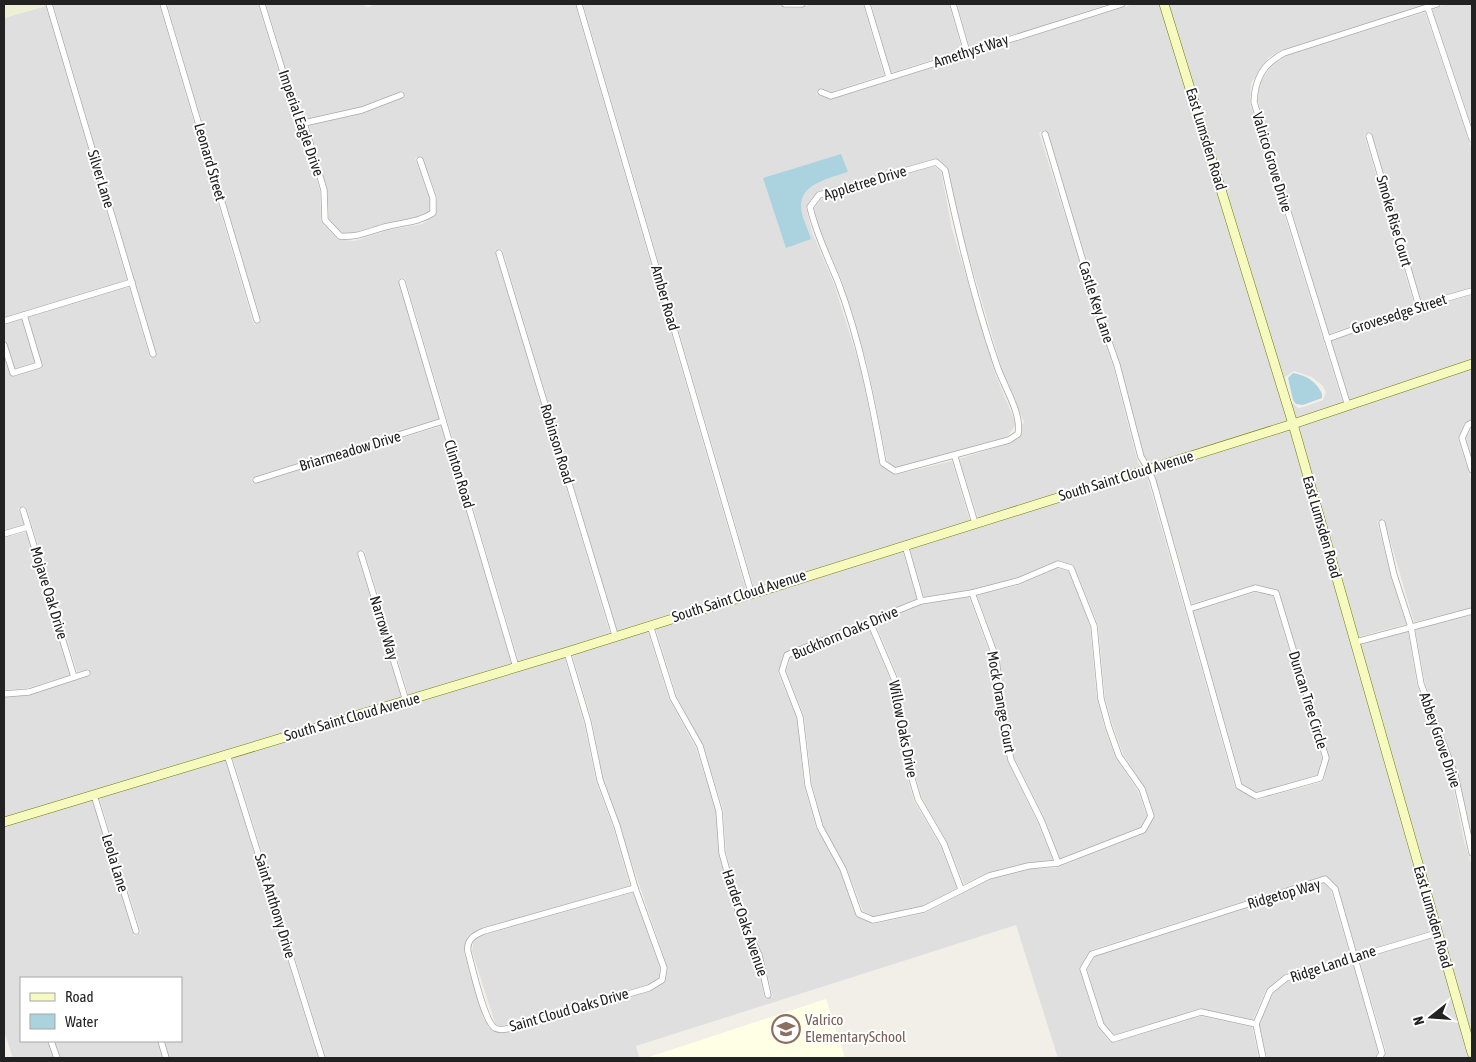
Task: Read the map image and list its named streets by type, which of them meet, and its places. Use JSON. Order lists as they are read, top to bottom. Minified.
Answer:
{"streets":{"street":["Amethyst Way","Imperial Eagle Drive","East Lumsden Road","Leonard Street","Valrico Grove Drive","Silver Lane","Appletree Drive","Smoke Rise Court","Amber Road","Castle Key Lane","Grovesedge Street","Robinson Road","Briarmeadow Drive","Clinton Road","South Saint Cloud Avenue","Mojave Oak Drive","Narrow Way","Buckhorn Oaks Drive","Duncan Tree Circle","Mock Orange Court","Willow Oaks Drive","Abbey Grove Drive","Leola Lane","Ridgetop Way","Saint Anthony Drive","Harder Oaks Avenue","Ridge Land Lane","Saint Cloud Oaks Drive"]},"crossings":[["East Lumsden Road","South Saint Cloud Avenue"],["East Lumsden Road","Ridge Land Lane"],["Valrico Grove Drive","Grovesedge Street"],["Valrico Grove Drive","South Saint Cloud Avenue"],["Smoke Rise Court","Grovesedge Street"],["Amber Road","South Saint Cloud Avenue"],["Castle Key Lane","South Saint Cloud Avenue"],["Castle Key Lane","Duncan Tree Circle"],["Robinson Road","South Saint Cloud Avenue"],["Briarmeadow Drive","Clinton Road"],["Clinton Road","South Saint Cloud Avenue"],["South Saint Cloud Avenue","Narrow Way"],["South Saint Cloud Avenue","Duncan Tree Circle"],["South Saint Cloud Avenue","Leola Lane"],["South Saint Cloud Avenue","Saint Anthony Drive"],["South Saint Cloud Avenue","Harder Oaks Avenue"],["South Saint Cloud Avenue","Saint Cloud Oaks Drive"],["Buckhorn Oaks Drive","Mock Orange Court"],["Buckhorn Oaks Drive","Willow Oaks Drive"],["Ridgetop Way","Ridge Land Lane"]],"places":{"school or university":["Valrico ElementarySchool"]},"legend":["Road","Water"],"north":"left"}
